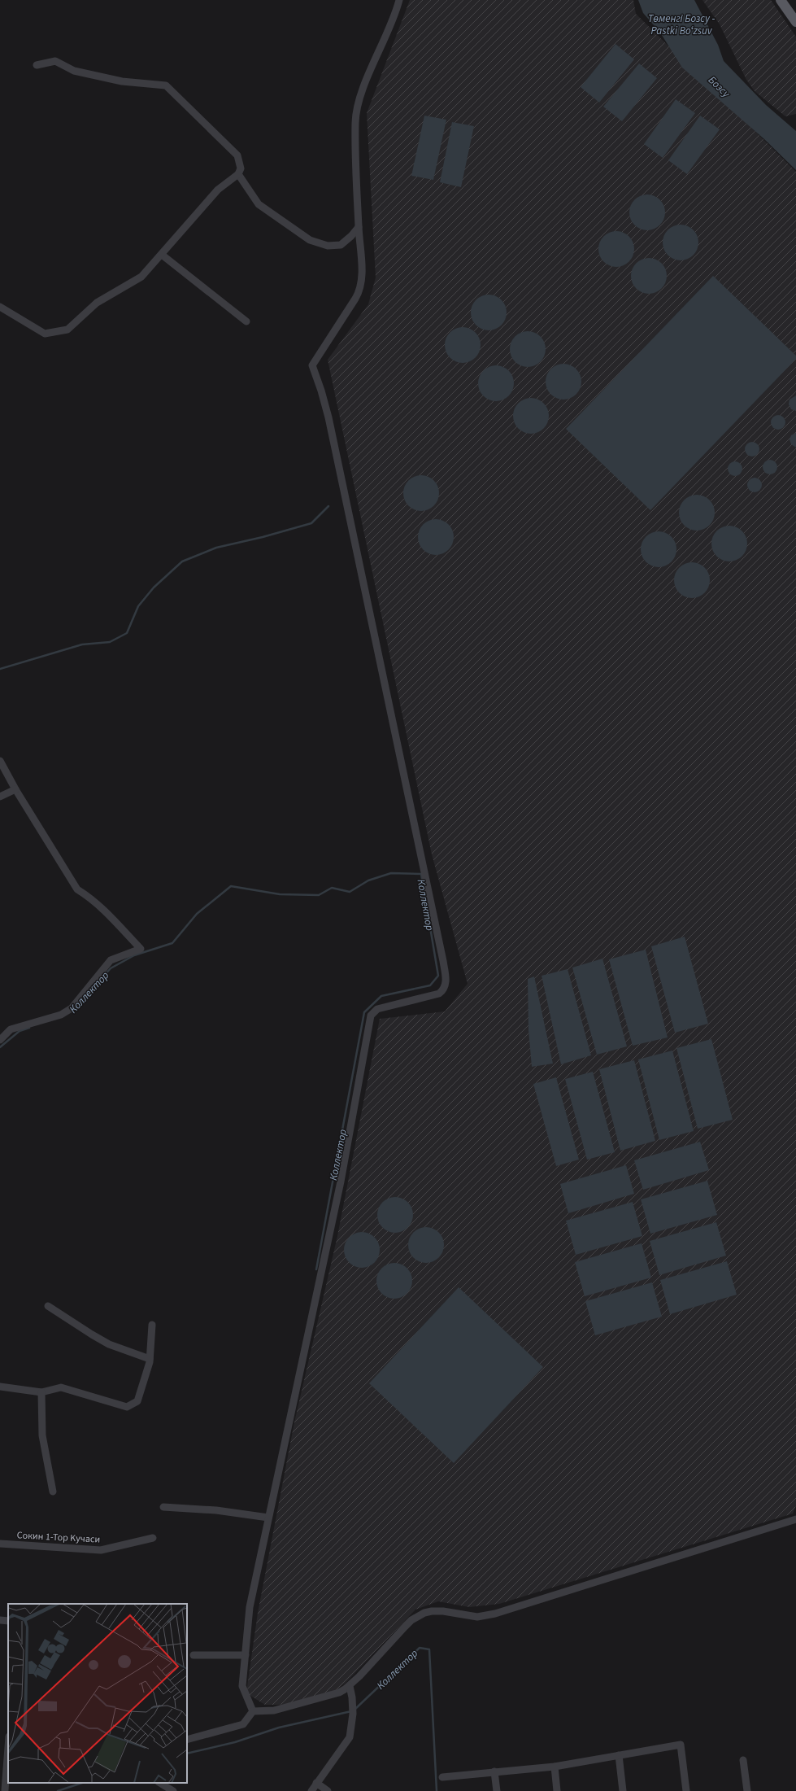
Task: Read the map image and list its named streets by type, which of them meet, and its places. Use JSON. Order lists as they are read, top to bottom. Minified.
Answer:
{"streets":{"street":["Сокин 1-Тор Kучаси"]},"water":["Төменгі Бозсу - Pastki Boʻzsuv","Бозсу","Коллектор"]}
